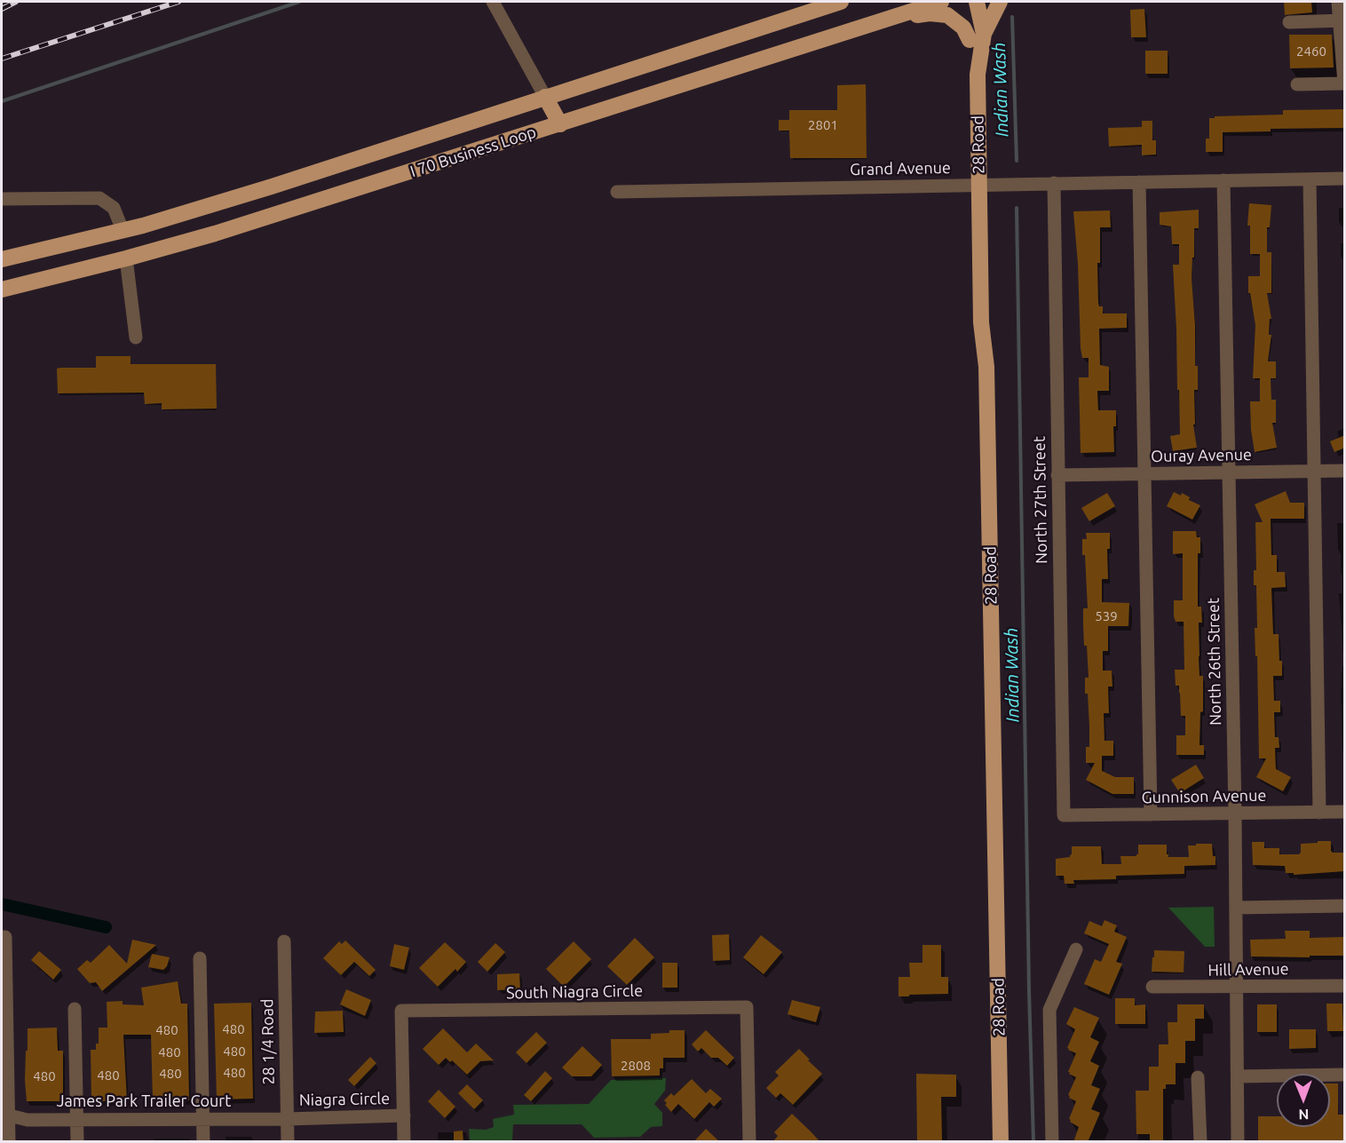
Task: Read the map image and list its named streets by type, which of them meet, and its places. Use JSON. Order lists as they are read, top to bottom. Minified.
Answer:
{"streets":{"main road":["28 Road","I 70 Business Loop"],"street":["Grand Avenue","Ouray Avenue","North 27th Street","North 26th Street","Gunnison Avenue","Hill Avenue","South Niagra Circle","28 1/4 Road","Niagra Circle","James Park Trailer Court"]},"crossings":[["28 Road","Grand Avenue"],["Grand Avenue","North 27th Street"],["Grand Avenue","North 26th Street"],["Ouray Avenue","North 27th Street"],["Ouray Avenue","North 26th Street"],["North 27th Street","Gunnison Avenue"],["North 26th Street","Gunnison Avenue"],["North 26th Street","Hill Avenue"],["South Niagra Circle","Niagra Circle"],["28 1/4 Road","Niagra Circle"],["28 1/4 Road","James Park Trailer Court"],["Niagra Circle","James Park Trailer Court"]],"water":["Indian Wash"],"house_numbers":["2460","2801","539","480","480","480","480","2808","480","480","480","480"],"north":"bottom"}
